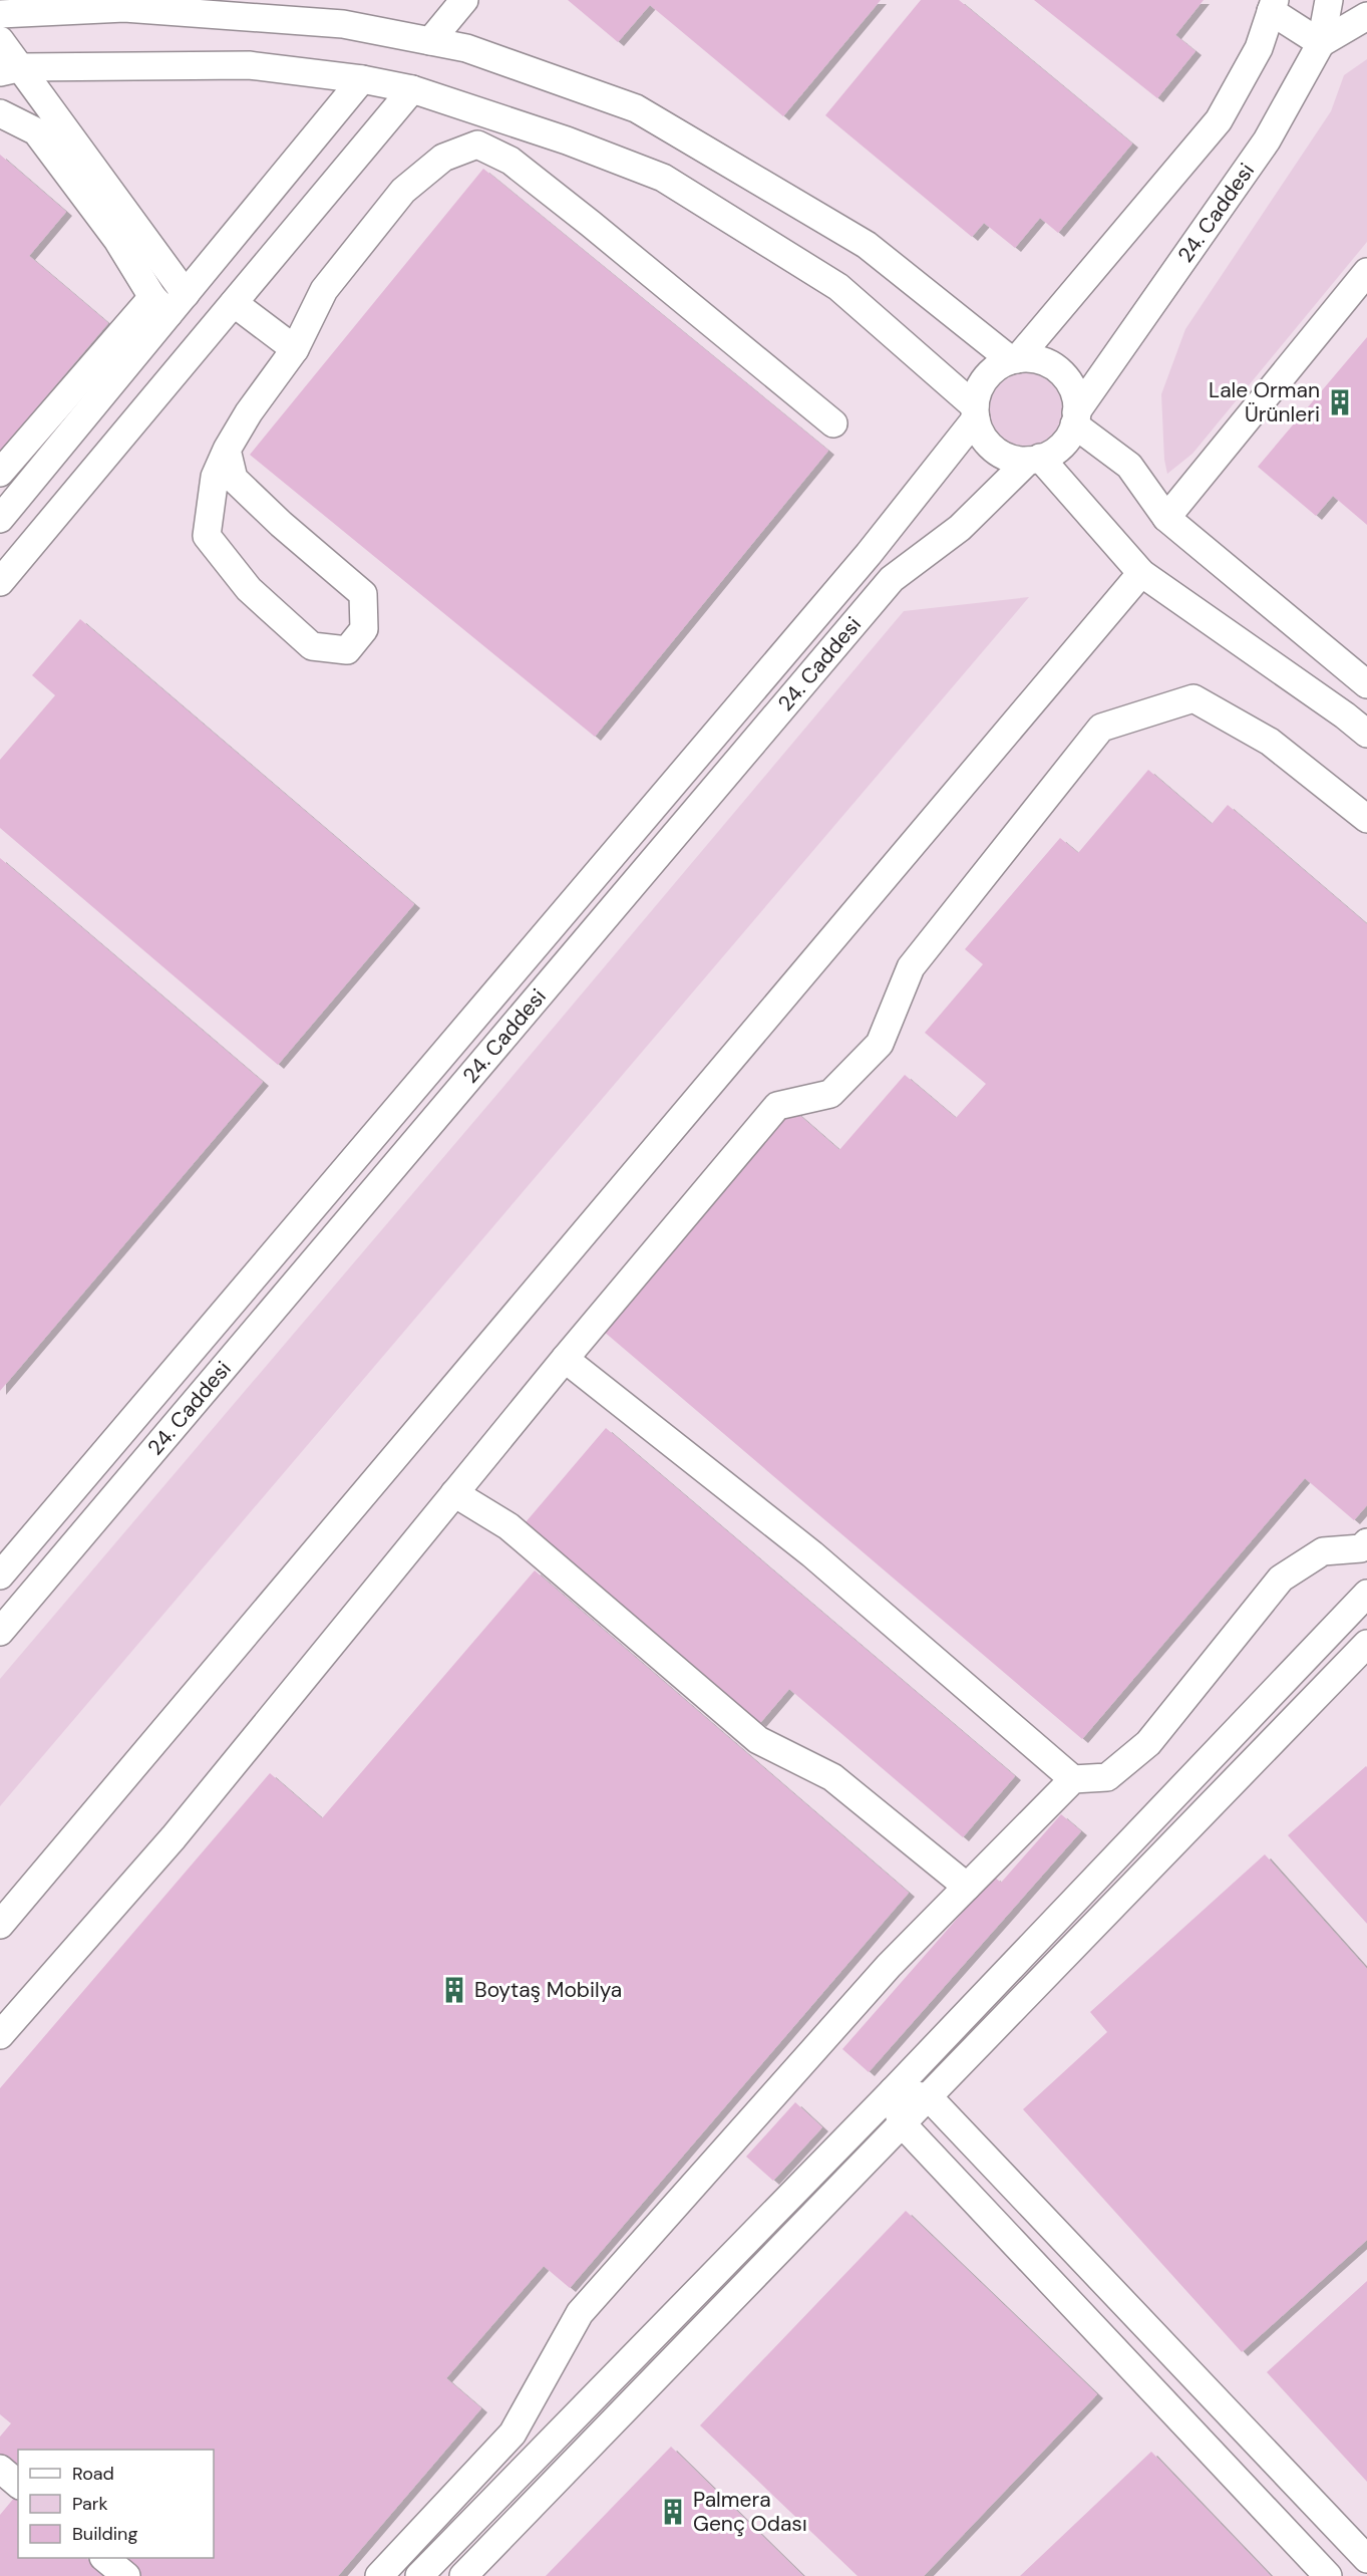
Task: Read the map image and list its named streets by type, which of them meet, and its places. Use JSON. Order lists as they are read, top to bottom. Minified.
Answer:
{"streets":{"street":["24. Caddesi"]},"places":{"building":["Lale Orman Ürünleri","Boytaş Mobilya","Palmera Genç Odası"]},"legend":["Road","Park","Building"]}
